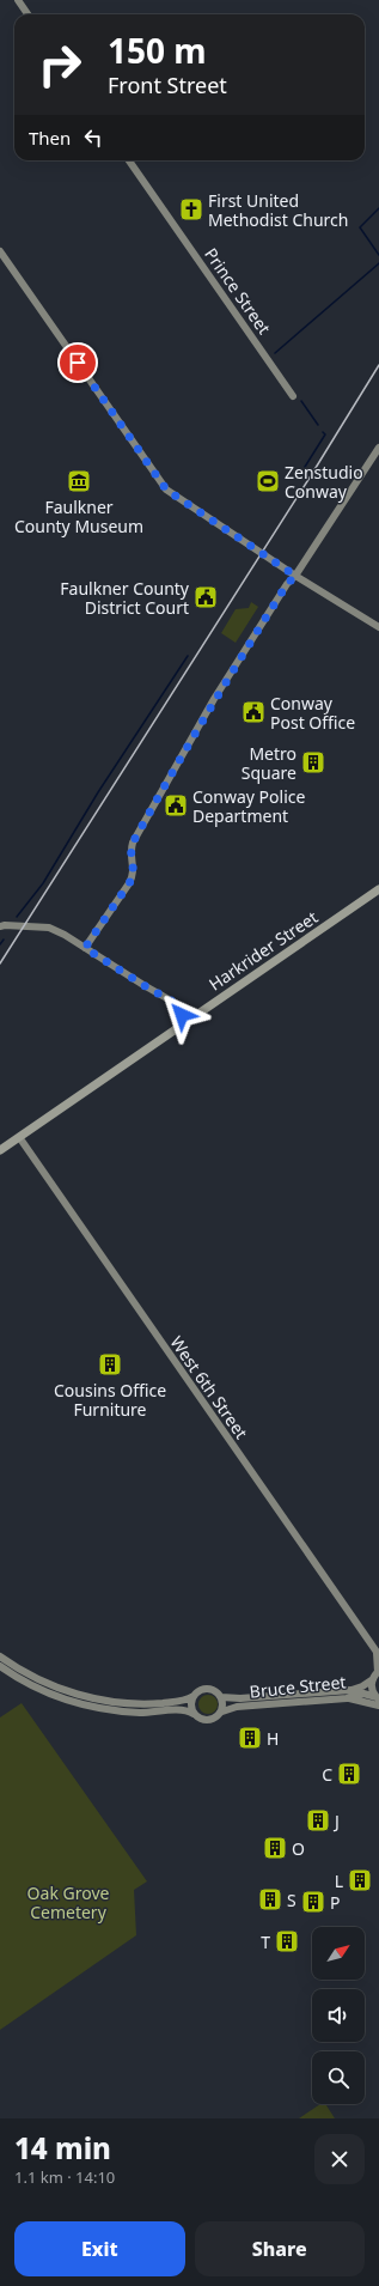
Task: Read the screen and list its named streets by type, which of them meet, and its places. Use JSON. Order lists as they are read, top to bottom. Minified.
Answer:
{"streets":{"main road":["Harkrider Street"],"street":["Prince Street","West 6th Street","Bruce Street"]},"crossings":[["Harkrider Street","West 6th Street"]],"parks":["Oak Grove Cemetery"],"places":{"church":["First United Methodist Church"],"museum":["Faulkner County Museum"],"sports":["Zenstudio Conway"],"public building":["Faulkner County District Court","Conway Post Office","Conway Police Department"],"building":["Metro Square","Cousins Office Furniture","H","C","J","O","L","S","P","T"]},"north":"top right","page":{"turn":["150 m","Front Street"],"then":"Then","heading":["14 min","1.1 km · 14:10"],"buttons":["Exit","Share"]}}
